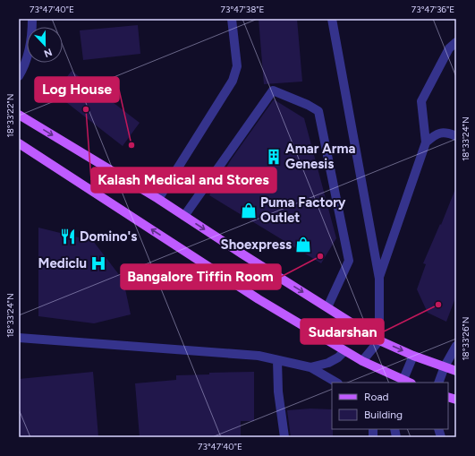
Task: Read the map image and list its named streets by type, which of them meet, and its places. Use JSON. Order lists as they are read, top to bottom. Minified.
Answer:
{"places":{"other":["Kalash Medical and Stores","Log House","Bangalore Tiffin Room","Sudarshan"],"building":["Amar Arma Genesis"],"shop":["Puma Factory Outlet","Shoexpress"],"restaurant":["Domino's"],"hospital":["Mediclu"]},"legend":["Road","Building"],"north":"bottom","coordinates":["73°47'40\"E","73°47'38\"E","73°47'36\"E","18°33'22\"N","18°33'24\"N","18°33'26\"N"]}
